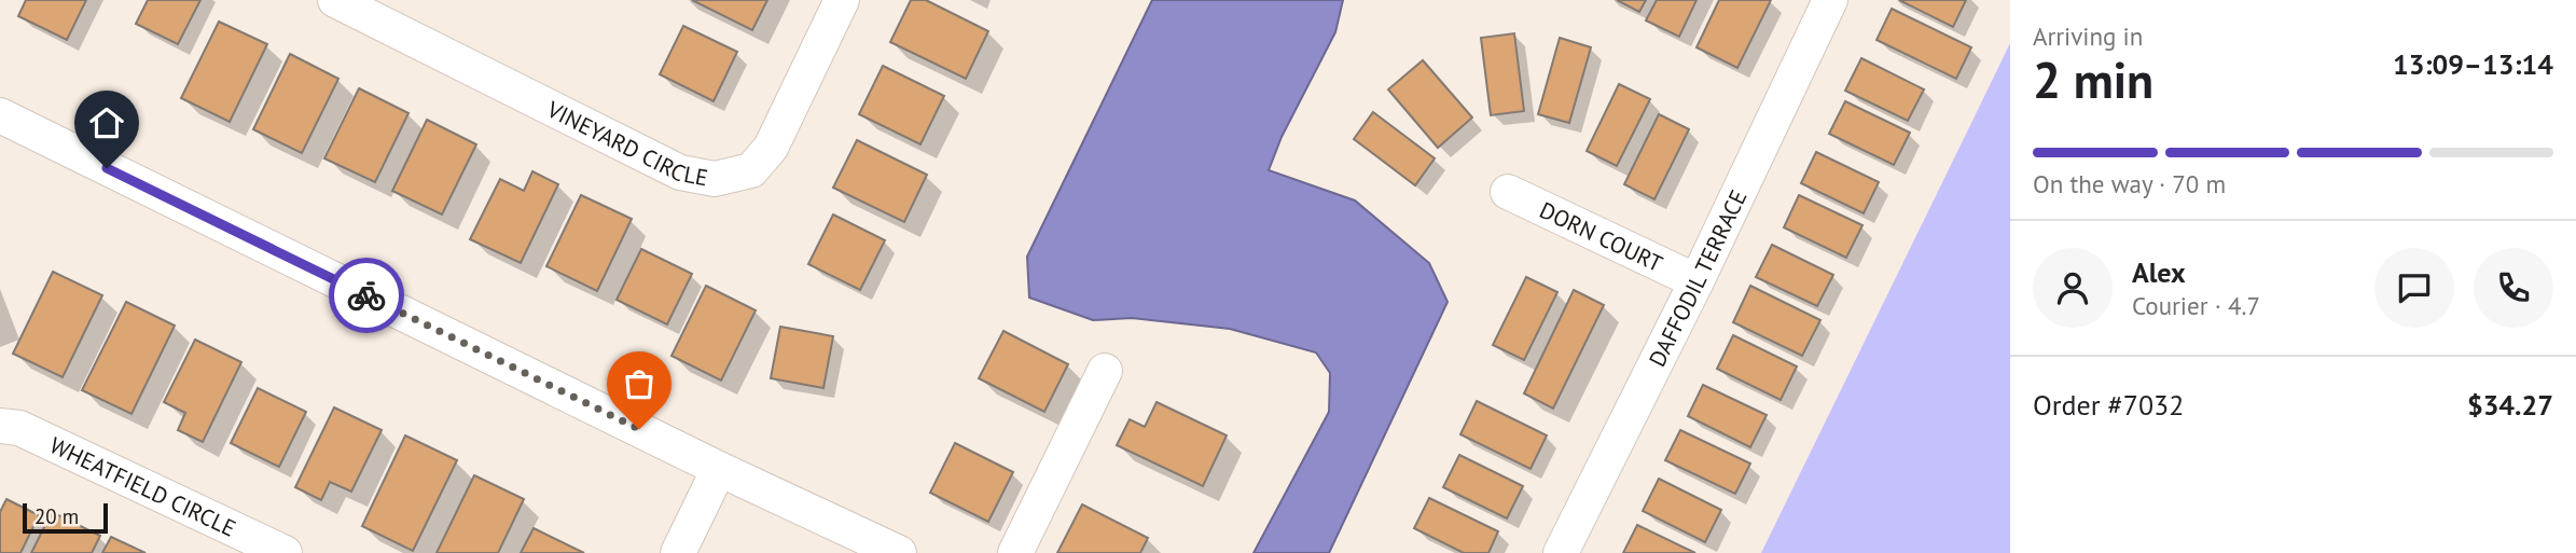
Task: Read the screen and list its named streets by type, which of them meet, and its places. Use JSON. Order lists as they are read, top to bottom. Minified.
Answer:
{"streets":{"street":["VINEYARD CIRCLE","DORN COURT","DAFFODIL TERRACE","WHEATFIELD CIRCLE"]},"crossings":[["DORN COURT","DAFFODIL TERRACE"]],"scale_bar":"20 m","page":{"heading":["2 min","Arriving in","13:09–13:14"],"panel":["Alex","Courier · 4.7","Order #7032","$34.27"],"bar":"On the way · 70 m","scale":"20 m"}}
